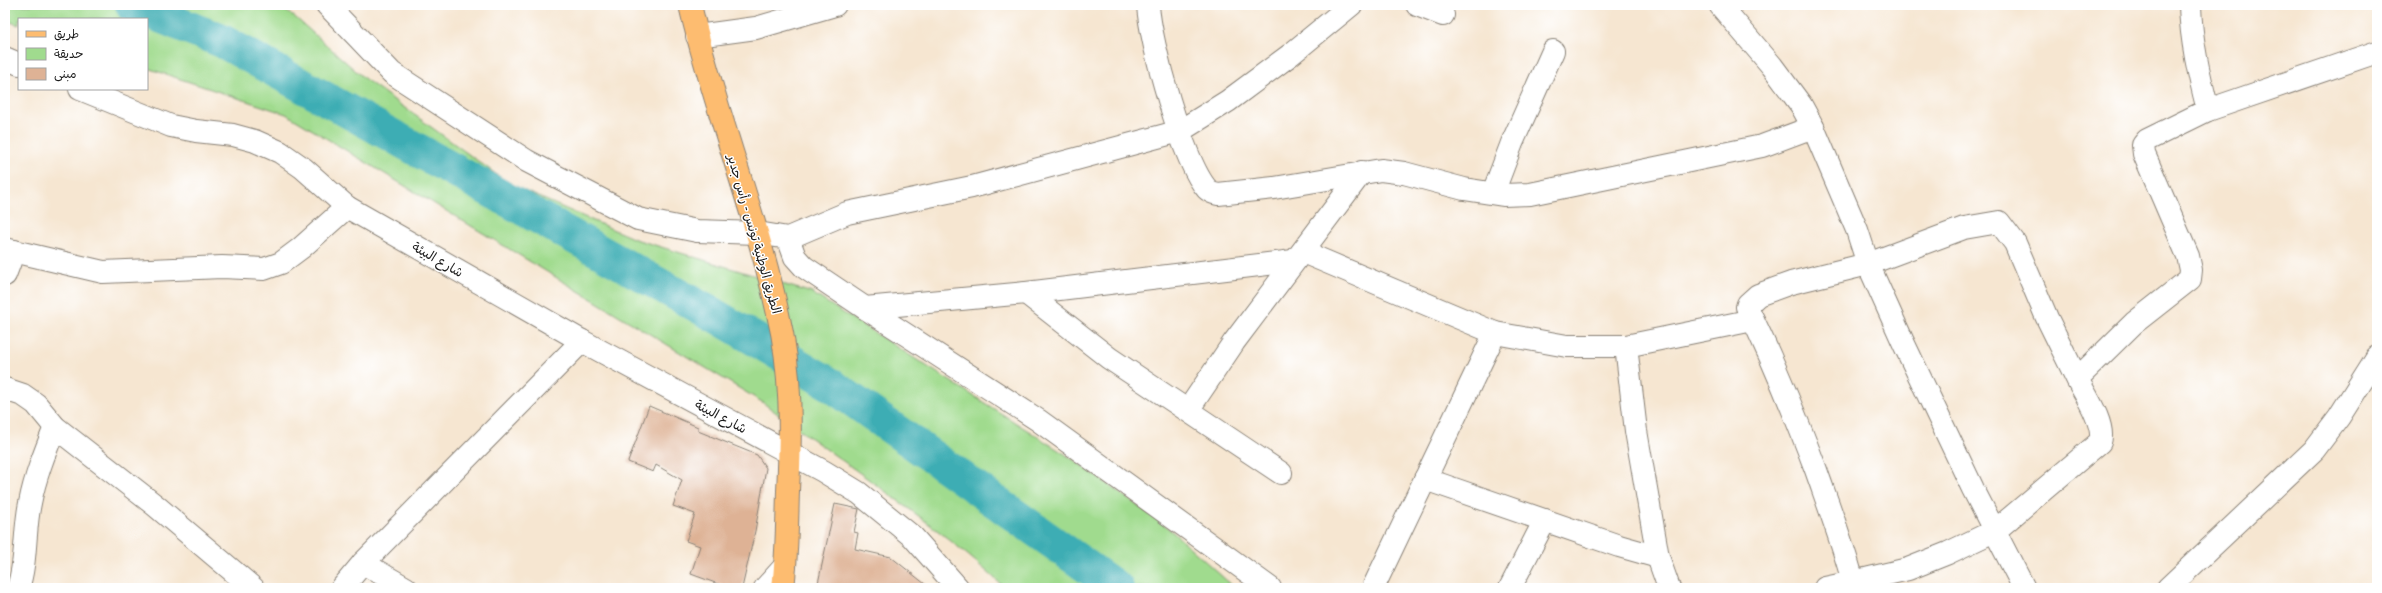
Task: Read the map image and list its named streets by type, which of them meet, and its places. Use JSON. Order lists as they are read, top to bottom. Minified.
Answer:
{"streets":{"main road":["الطريق الوطنية تونس - رأس جدير"],"street":["شارع البيئة"]},"crossings":[["الطريق الوطنية تونس - رأس جدير","شارع البيئة"]],"legend":["طريق","حديقة","مبنى"]}
